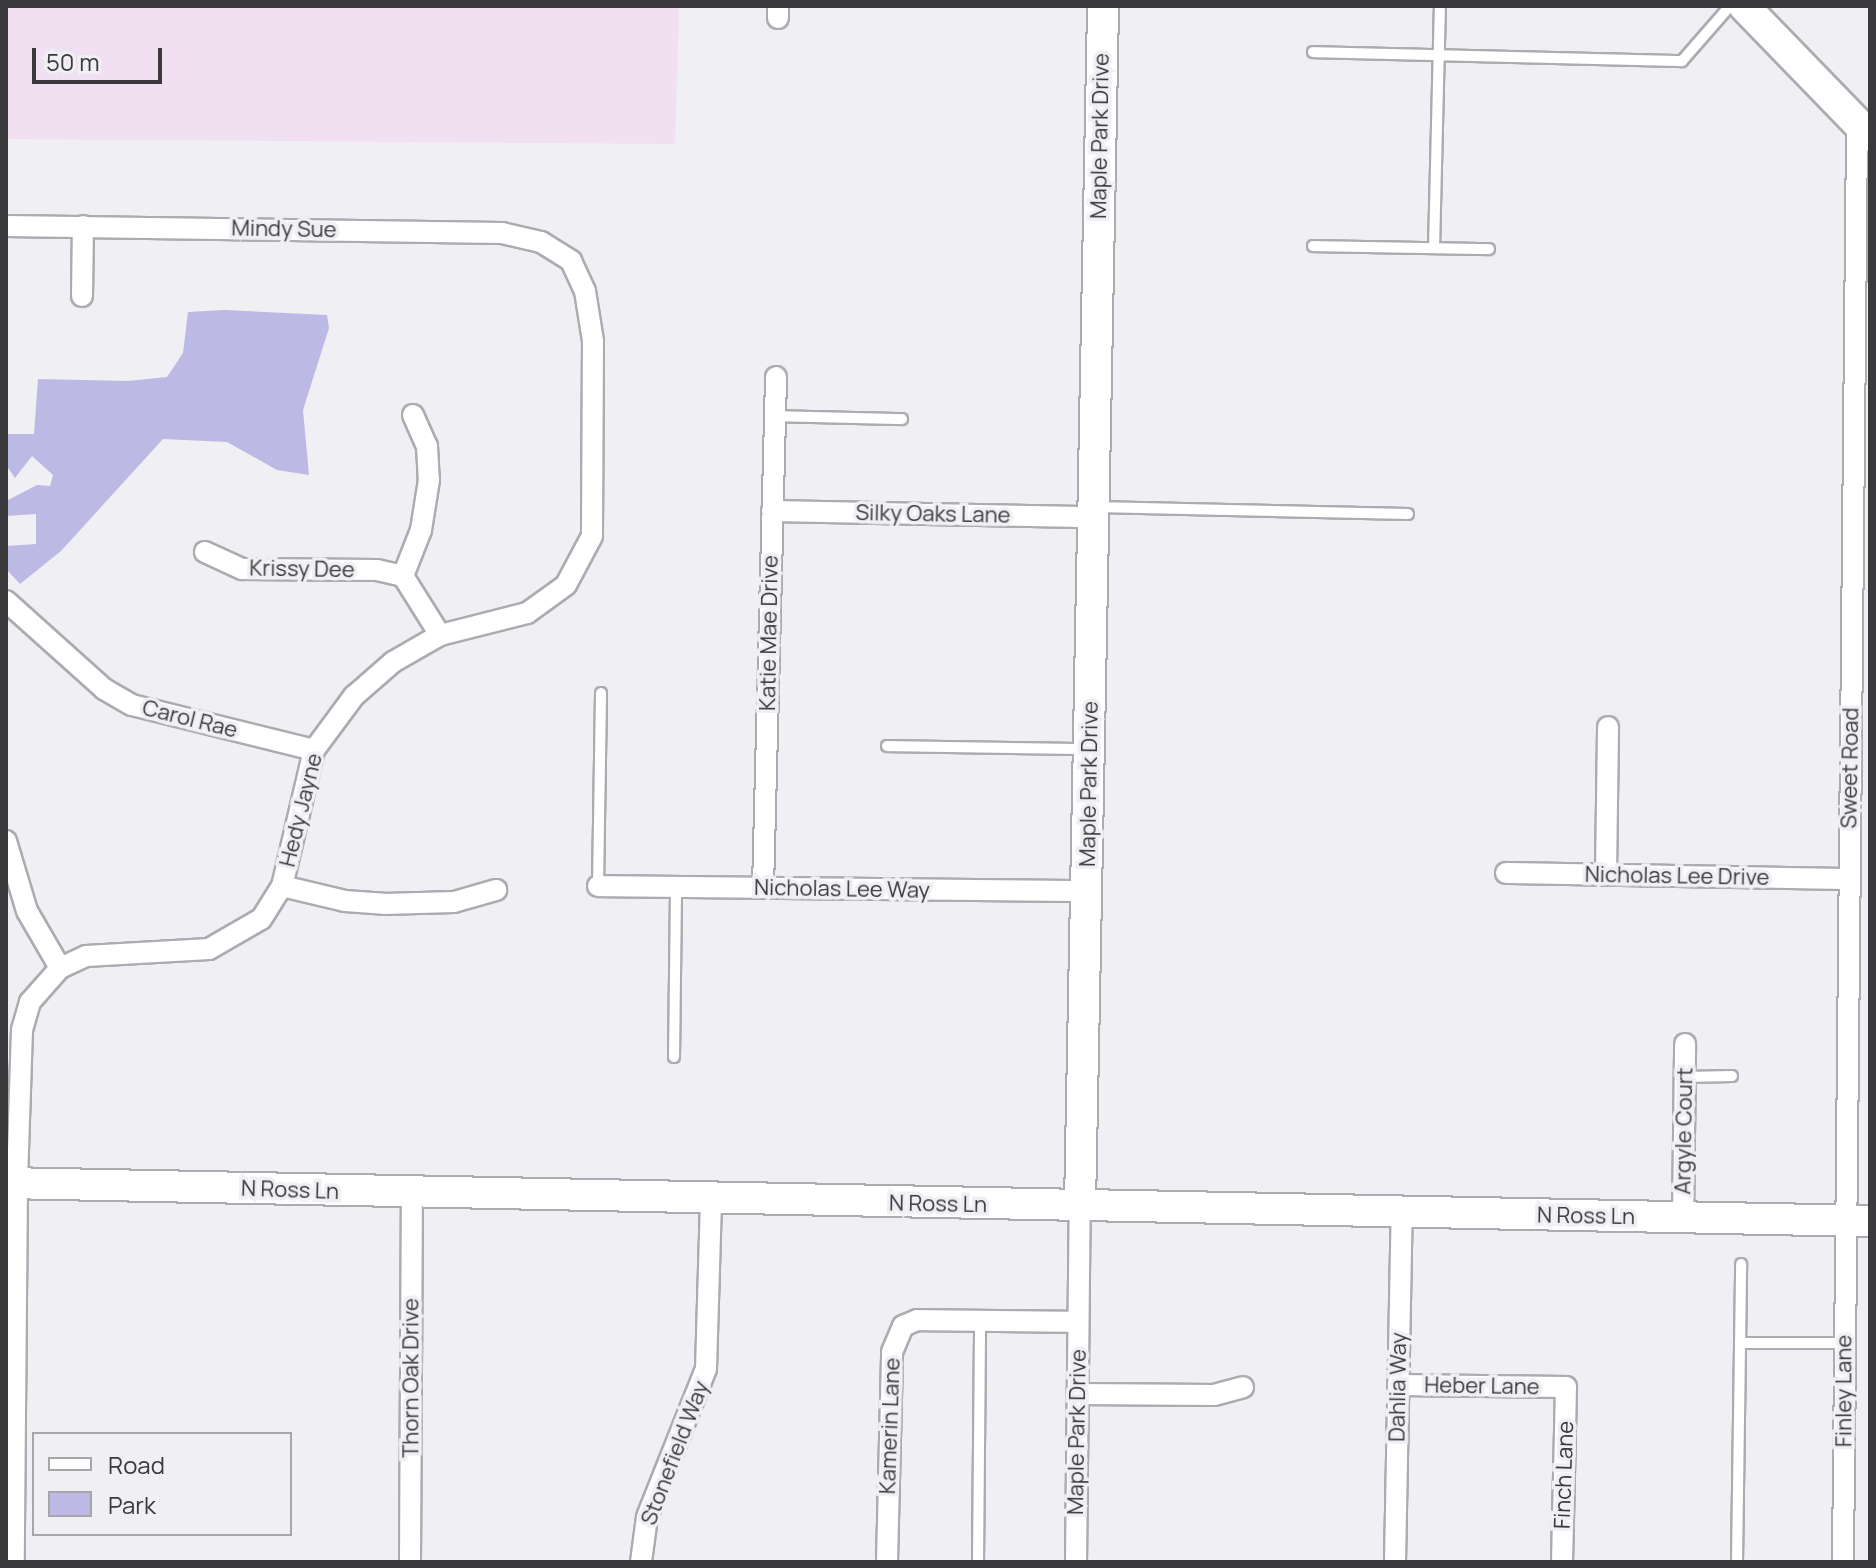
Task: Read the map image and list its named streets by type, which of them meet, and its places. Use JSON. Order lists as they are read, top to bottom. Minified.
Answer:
{"streets":{"main road":["Maple Park Drive","N Ross Ln"],"street":["Mindy Sue","Silky Oaks Lane","Krissy Dee","Katie Mae Drive","Carol Rae","Sweet Road","Hedy Jayne","Nicholas Lee Drive","Nicholas Lee Way","Argyle Court","Thorn Oak Drive","Heber Lane","Dahlia Way","Finley Lane","Kamerin Lane","Stonefield Way","Finch Lane"]},"crossings":[["Maple Park Drive","Silky Oaks Lane"],["Maple Park Drive","Nicholas Lee Way"],["Maple Park Drive","N Ross Ln"],["Maple Park Drive","Kamerin Lane"],["Mindy Sue","Hedy Jayne"],["Silky Oaks Lane","Katie Mae Drive"],["Katie Mae Drive","Nicholas Lee Way"],["Carol Rae","Hedy Jayne"],["Sweet Road","Nicholas Lee Drive"],["Sweet Road","N Ross Ln"],["Sweet Road","Finley Lane"],["Argyle Court","N Ross Ln"],["N Ross Ln","Thorn Oak Drive"],["N Ross Ln","Dahlia Way"],["N Ross Ln","Finley Lane"],["N Ross Ln","Stonefield Way"],["Heber Lane","Dahlia Way"],["Heber Lane","Finch Lane"]],"legend":["Road","Park"],"scale_bar":"50 m"}
